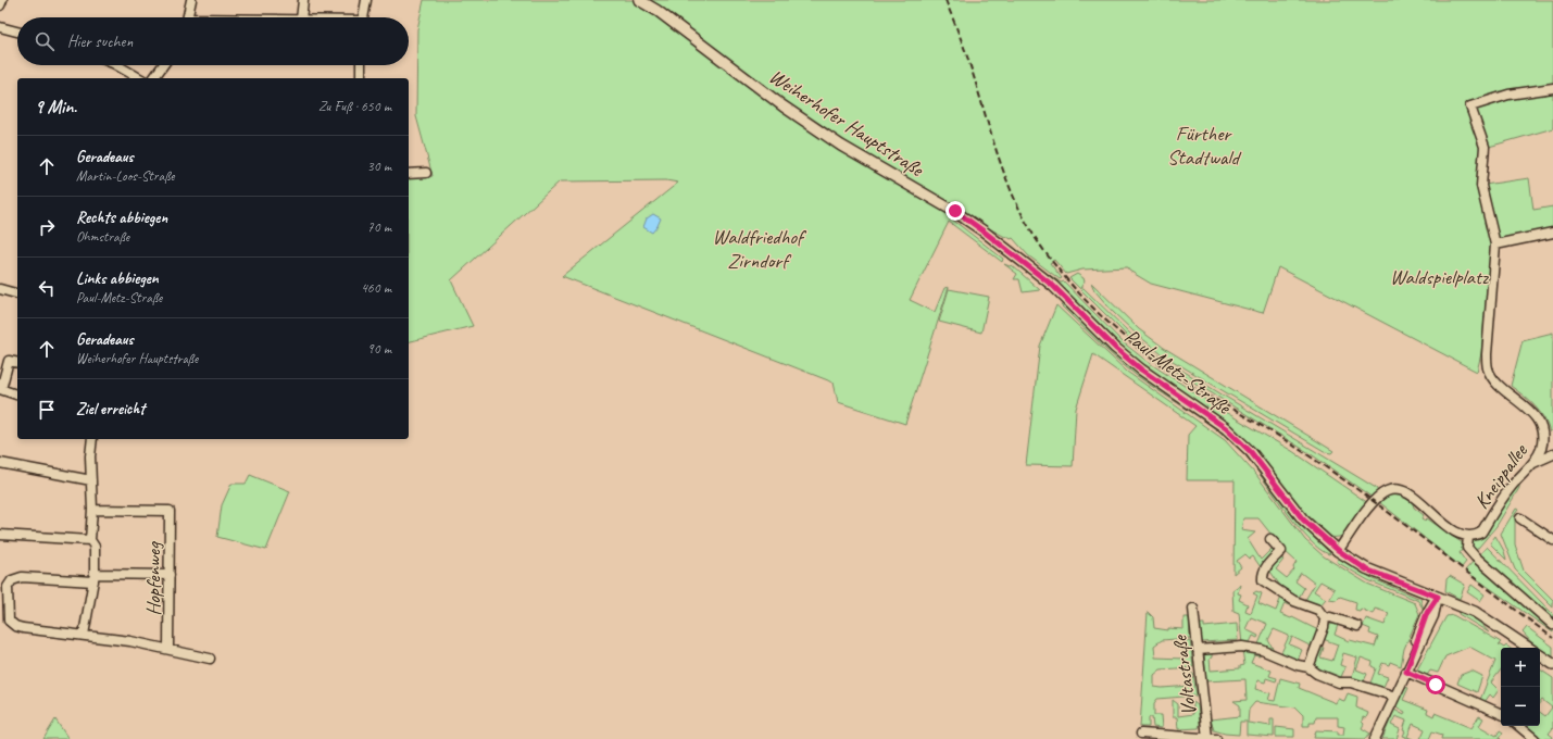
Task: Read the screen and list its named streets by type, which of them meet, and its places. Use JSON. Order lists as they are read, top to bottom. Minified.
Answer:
{"streets":{"street":["Weiherhofer Hauptstraße","Paul-Metz-Straße","Kneippallee","Hopfenweg","Voltastraße"]},"crossings":[["Weiherhofer Hauptstraße","Paul-Metz-Straße"],["Paul-Metz-Straße","Kneippallee"]],"parks":["Fürther Stadtwald","Waldfriedhof Zirndorf","Waldspielplatz"],"page":{"search":"Hier suchen","heading":["9 Min.","Zu Fuß · 650 m"],"list":[["Geradeaus","Martin-Loos-Straße","30 m"],["Rechts abbiegen","Ohmstraße","70 m"],["Links abbiegen","Paul-Metz-Straße","460 m"],["Geradeaus","Weiherhofer Hauptstraße","90 m"],"Ziel erreicht"],"map_buttons":["+","−"]}}
